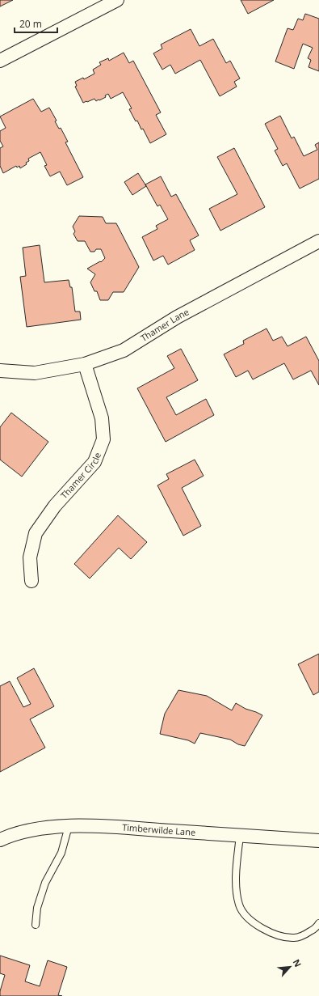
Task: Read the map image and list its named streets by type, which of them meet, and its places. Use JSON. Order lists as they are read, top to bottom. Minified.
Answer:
{"streets":{"street":["Thamer Lane","Thamer Circle","Timberwilde Lane"]},"crossings":[["Thamer Lane","Thamer Circle"]],"scale_bar":"20 m","north":"top right"}
